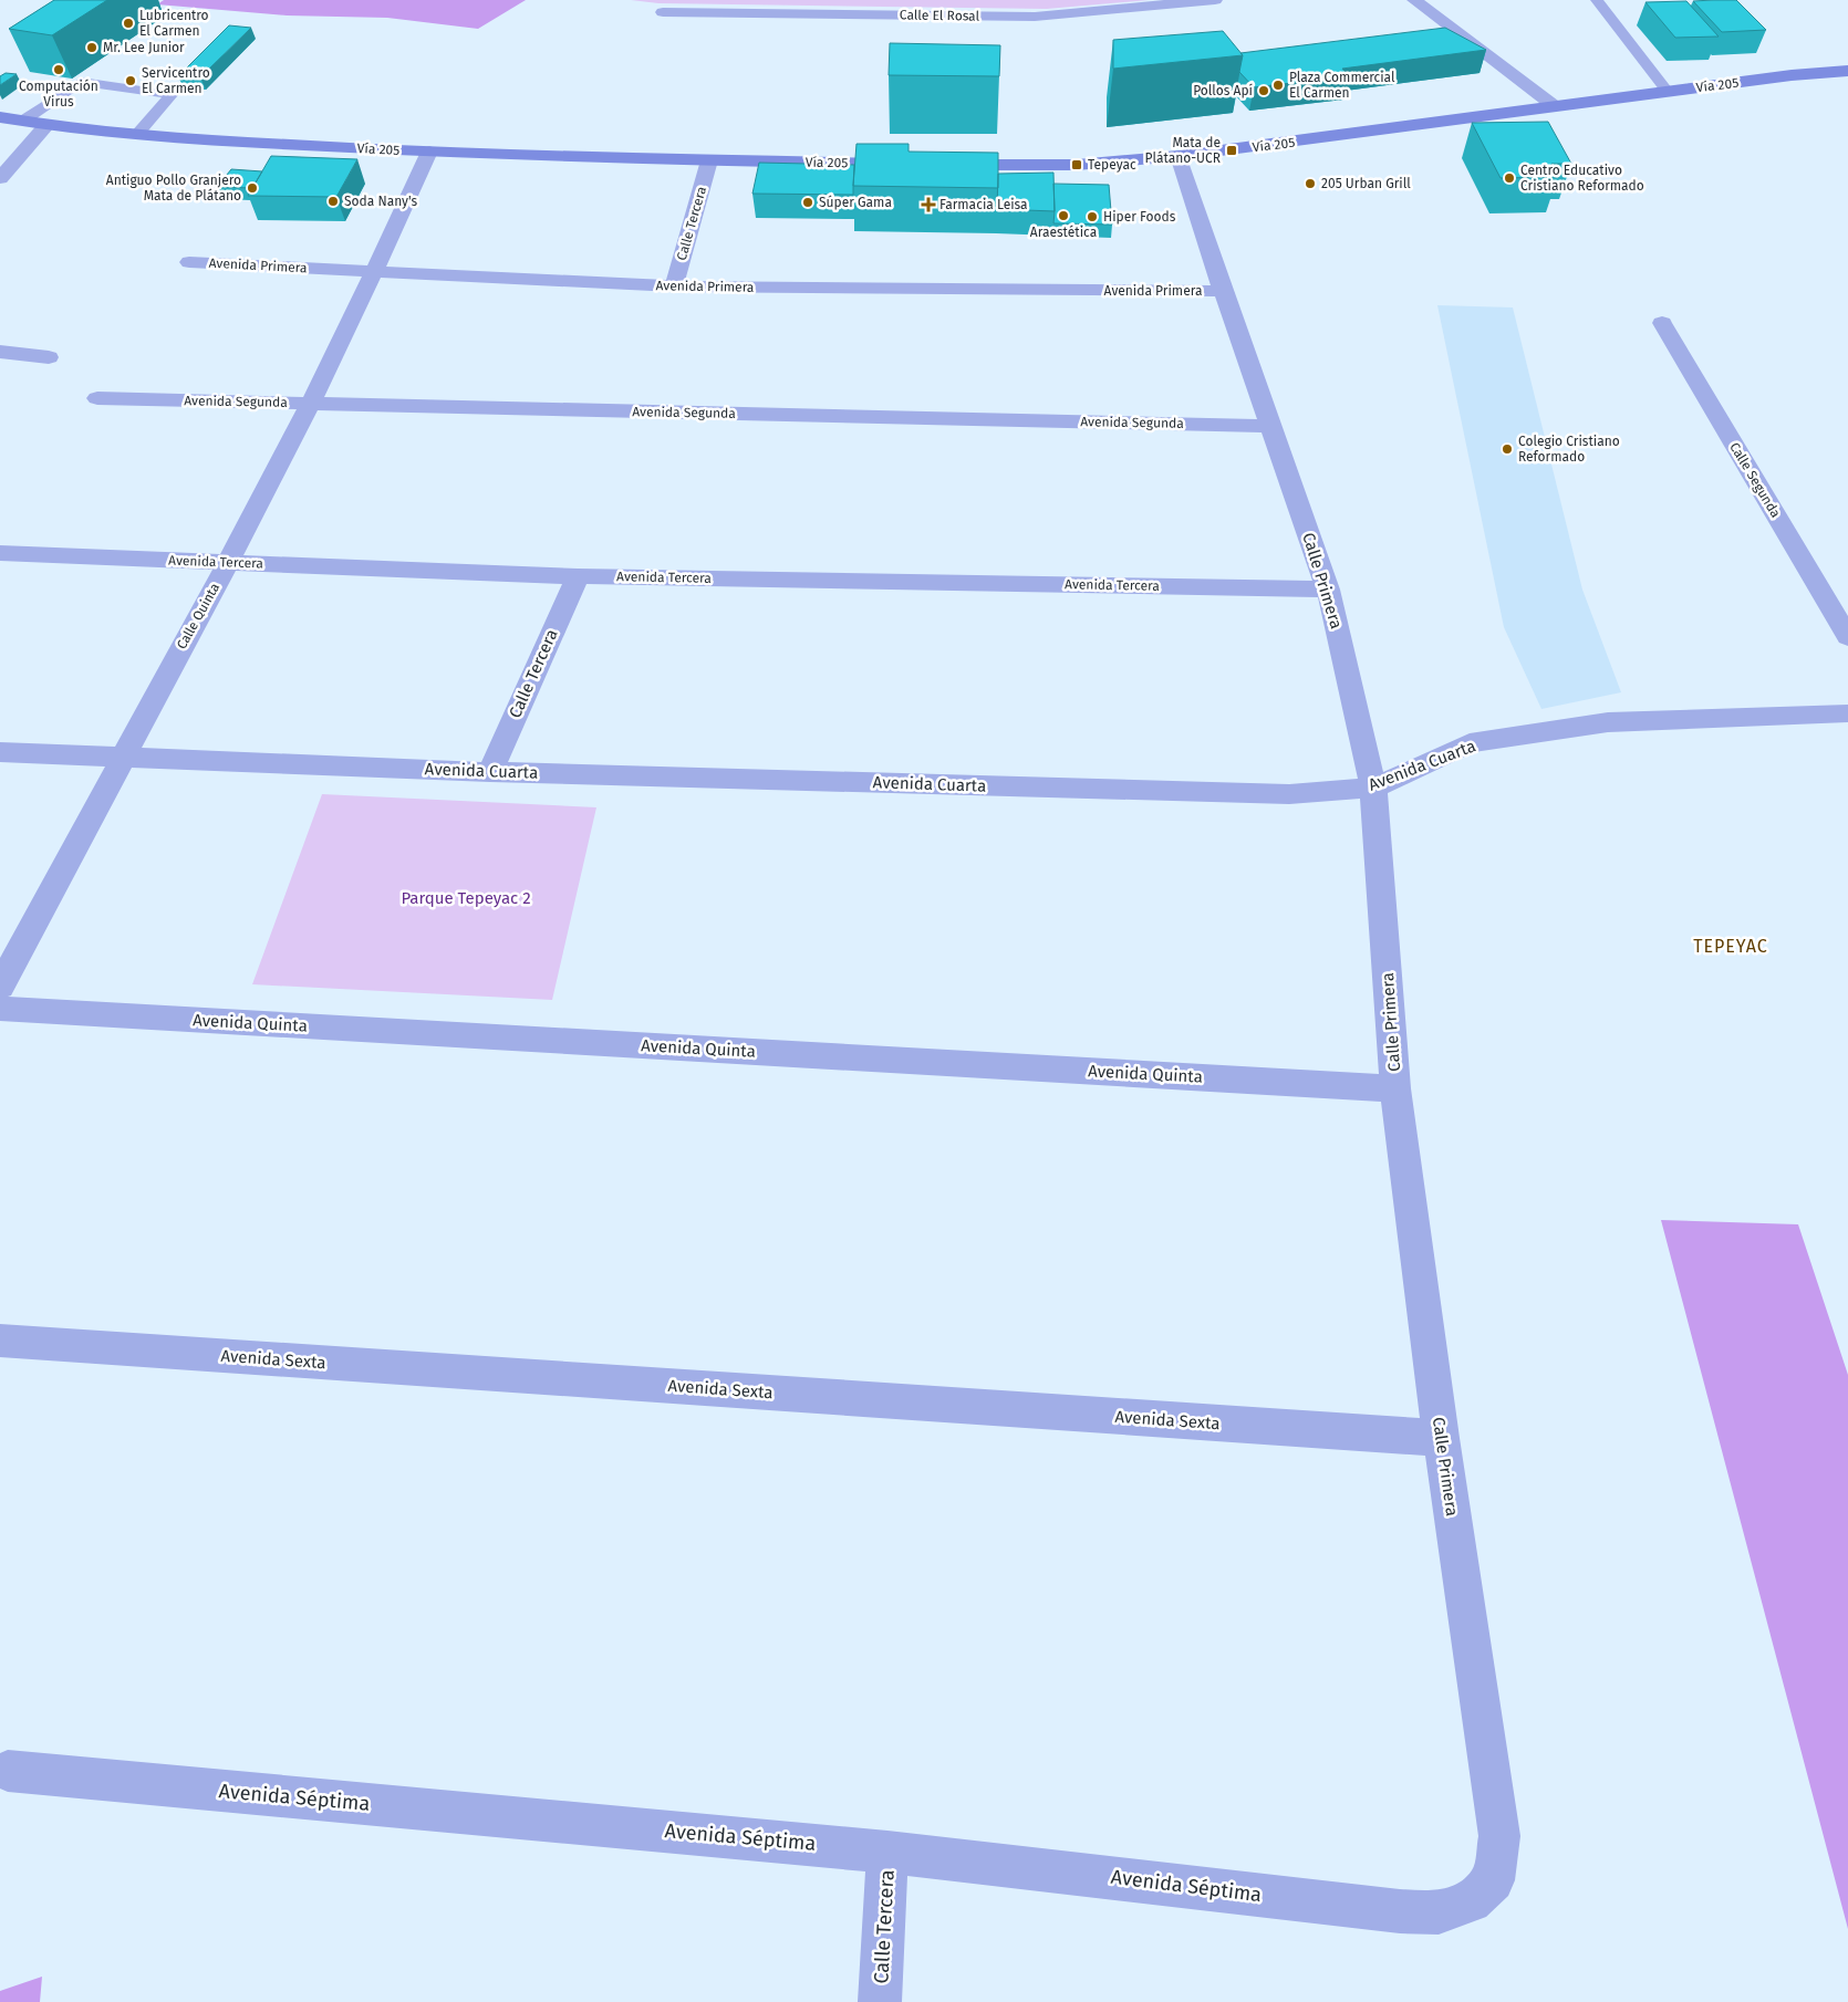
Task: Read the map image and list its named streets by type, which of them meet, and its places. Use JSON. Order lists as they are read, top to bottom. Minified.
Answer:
{"streets":{"main road":["Vía 205"],"street":["Calle El Rosal","Calle Tercera","Avenida Primera","Avenida Segunda","Calle Segunda","Avenida Tercera","Calle Primera","Calle Quinta","Avenida Cuarta","Avenida Quinta","Avenida Sexta","Avenida Séptima"]},"crossings":[["Vía 205","Calle Tercera"],["Vía 205","Calle Primera"],["Vía 205","Calle Quinta"],["Calle Tercera","Avenida Primera"],["Calle Tercera","Avenida Tercera"],["Calle Tercera","Avenida Cuarta"],["Calle Tercera","Avenida Séptima"],["Avenida Primera","Calle Primera"],["Avenida Primera","Calle Quinta"],["Avenida Segunda","Calle Primera"],["Avenida Segunda","Calle Quinta"],["Avenida Tercera","Calle Primera"],["Avenida Tercera","Calle Quinta"],["Calle Primera","Avenida Cuarta"],["Calle Primera","Avenida Quinta"],["Calle Primera","Avenida Sexta"],["Calle Primera","Avenida Séptima"],["Calle Quinta","Avenida Cuarta"]],"districts":["TEPEYAC"],"parks":["Parque Tepeyac 2"],"places":{"other":["Lubricentro El Carmen","Mr. Lee Junior","Computación Virus","Servicentro El Carmen","Plaza Commercial El Carmen","Pollos Apí","Centro Educativo Cristiano Reformado","205 Urban Grill","Antiguo Pollo Granjero Mata de Plátano","Soda Nany's","Súper Gama","Araestética","Hiper Foods","Colegio Cristiano Reformado"],"transit":["Mata de Plátano-UCR","Tepeyac"],"health":["Farmacia Leisa"]}}
